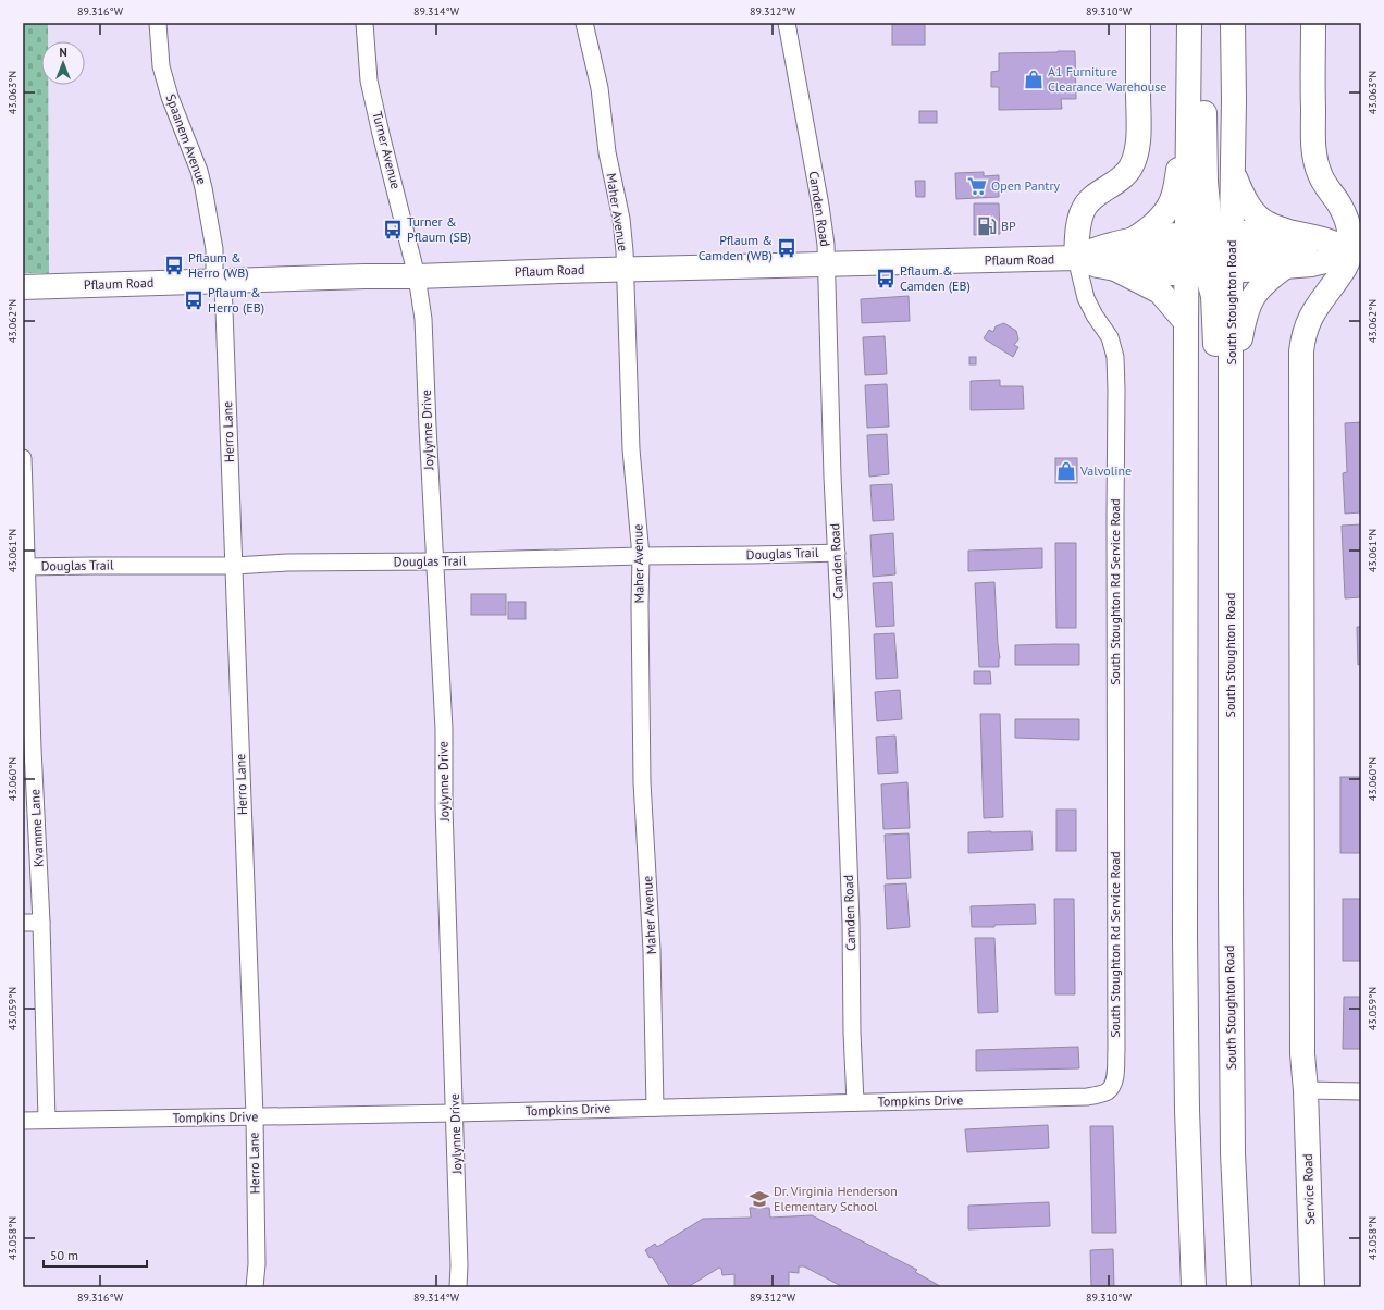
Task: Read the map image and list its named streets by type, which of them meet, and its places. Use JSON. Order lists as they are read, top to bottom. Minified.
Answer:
{"streets":{"street":["Spaanem Avenue","Turner Avenue","Camden Road","Maher Avenue","Pflaum Road","South Stoughton Road","Joylynne Drive","Herro Lane","Douglas Trail","South Stoughton Rd Service Road","Kvamme Lane","Tompkins Drive","Service Road"]},"crossings":[["Spaanem Avenue","Pflaum Road"],["Spaanem Avenue","Herro Lane"],["Turner Avenue","Pflaum Road"],["Turner Avenue","Joylynne Drive"],["Camden Road","Pflaum Road"],["Camden Road","Douglas Trail"],["Camden Road","Tompkins Drive"],["Maher Avenue","Pflaum Road"],["Maher Avenue","Douglas Trail"],["Maher Avenue","Tompkins Drive"],["Pflaum Road","South Stoughton Road"],["Pflaum Road","Joylynne Drive"],["Pflaum Road","Herro Lane"],["Pflaum Road","South Stoughton Rd Service Road"],["Joylynne Drive","Douglas Trail"],["Joylynne Drive","Tompkins Drive"],["Herro Lane","Douglas Trail"],["Herro Lane","Tompkins Drive"],["Douglas Trail","Kvamme Lane"],["South Stoughton Rd Service Road","Tompkins Drive"],["Kvamme Lane","Tompkins Drive"]],"places":{"shop":["A1 Furniture Clearance Warehouse","Valvoline"],"supermarket":["Open Pantry"],"fuel station":["BP"],"bus stop":["Turner & Pflaum (SB)","Pflaum & Camden (WB)","Pflaum & Herro (WB)","Pflaum & Camden (EB)","Pflaum & Herro (EB)"],"school or university":["Dr. Virginia Henderson Elementary School"]},"scale_bar":"50 m","north":"top","coordinates":["89.316°W","89.314°W","89.312°W","89.310°W","43.063°N","43.062°N","43.061°N","43.060°N","43.059°N","43.058°N"]}
